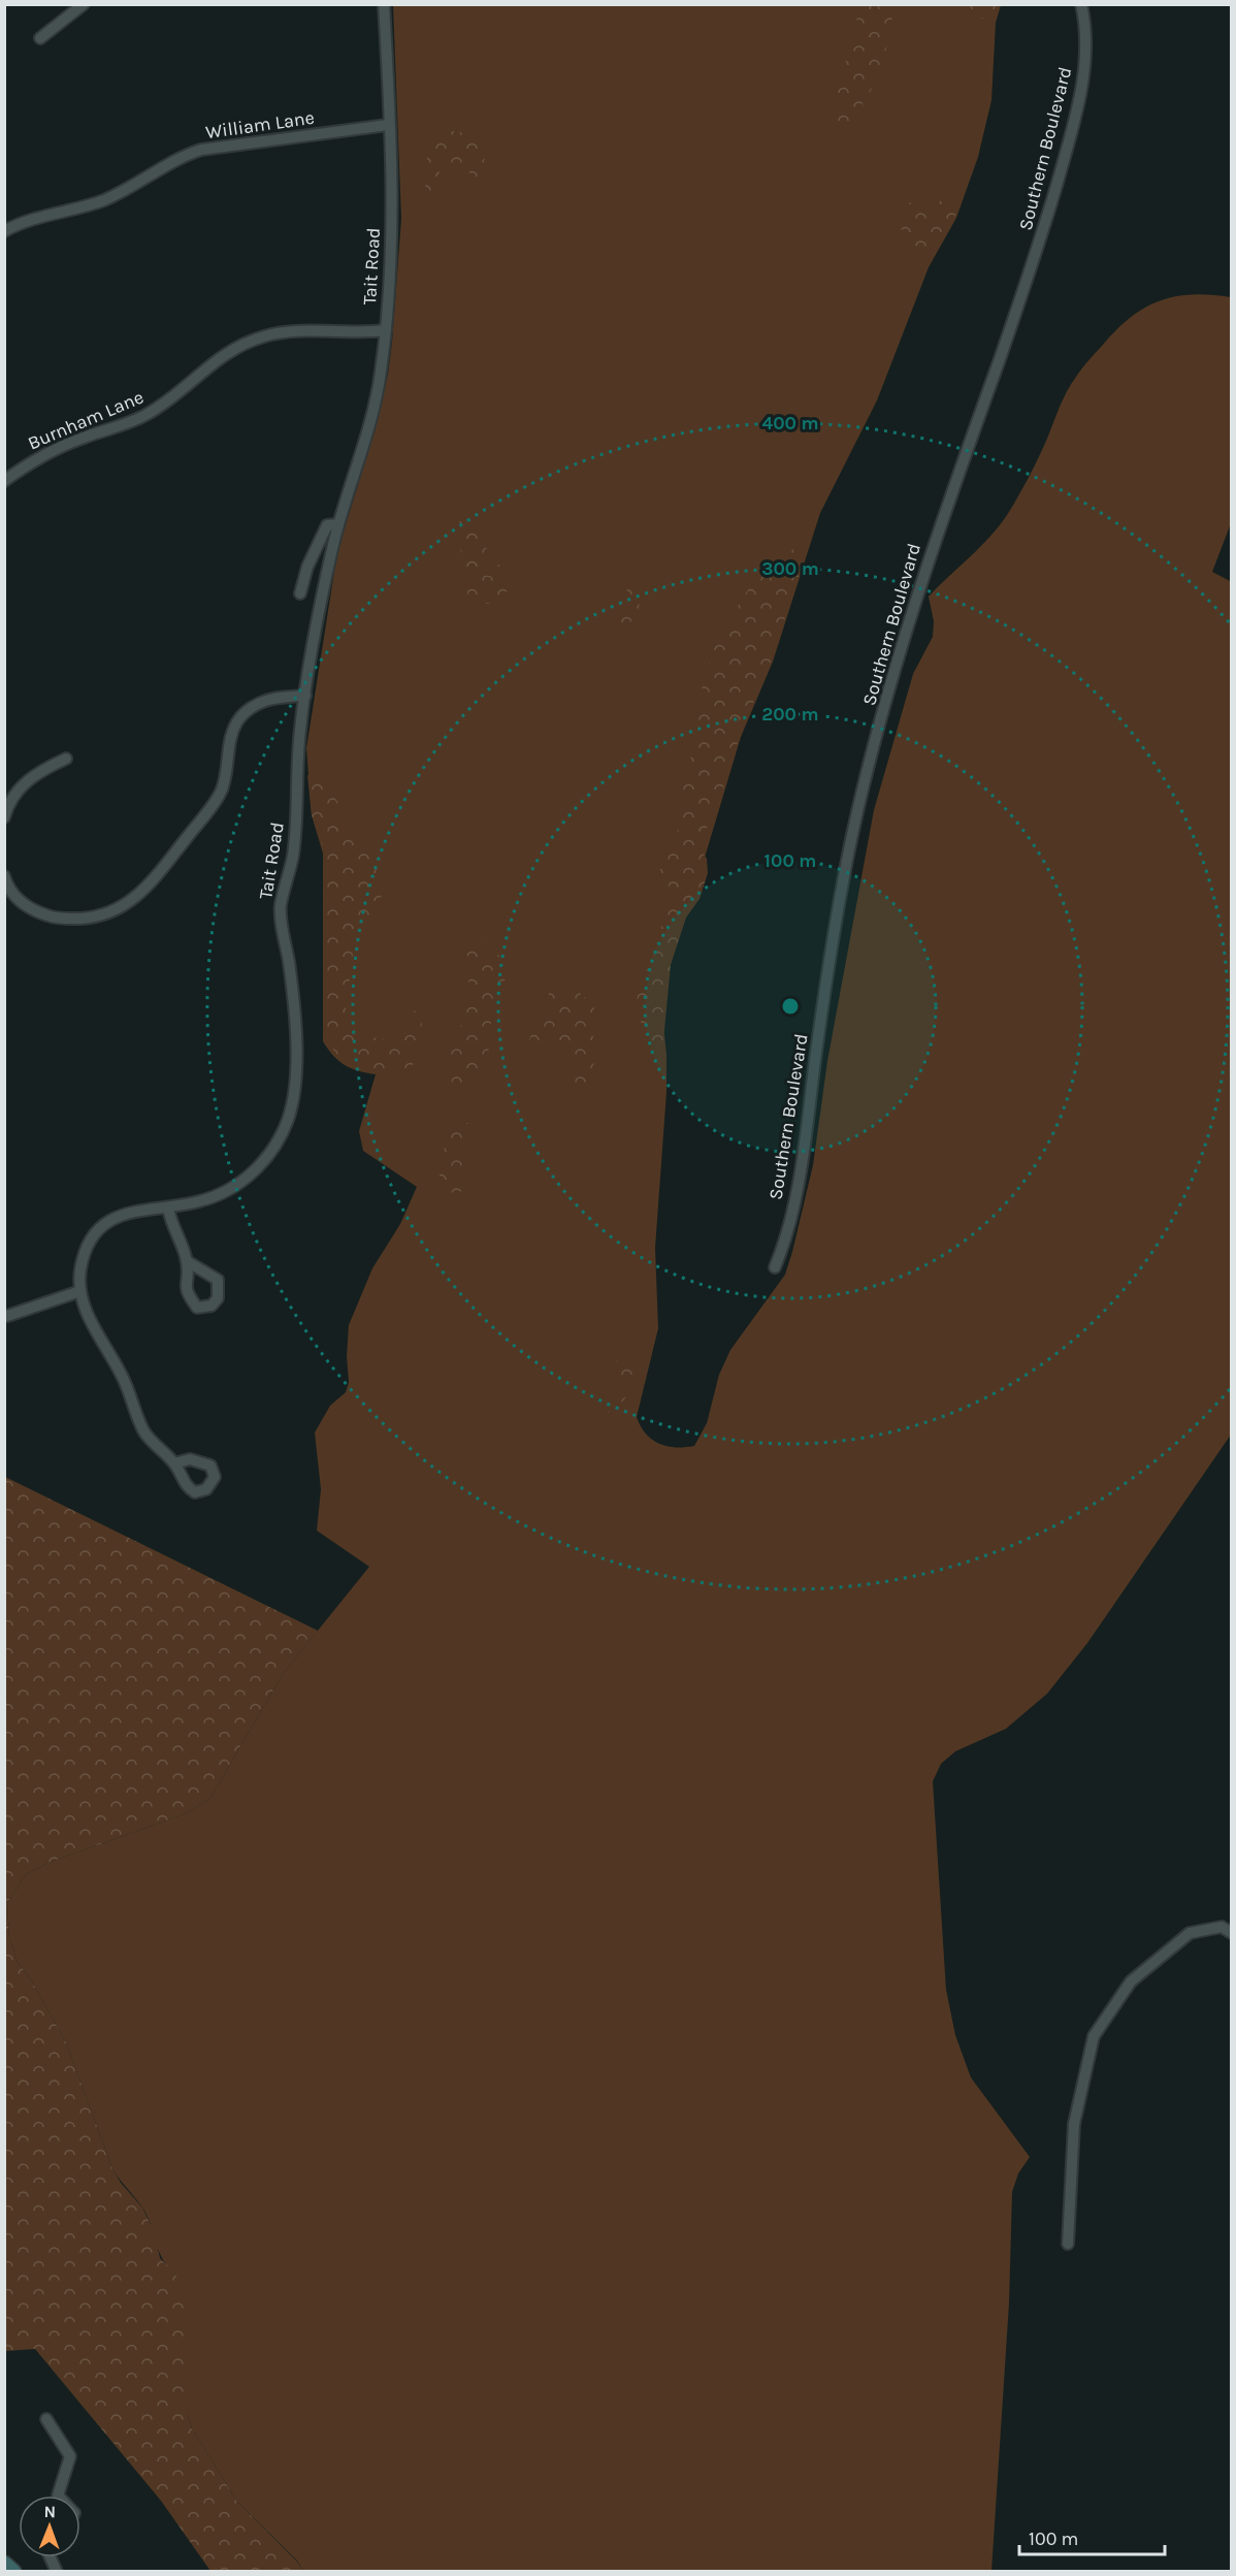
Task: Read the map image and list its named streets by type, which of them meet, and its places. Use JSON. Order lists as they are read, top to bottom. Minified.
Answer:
{"streets":{"street":["William Lane","Southern Boulevard","Tait Road","Burnham Lane"]},"crossings":[["William Lane","Tait Road"],["Tait Road","Burnham Lane"]],"scale_bar":"100 m","north":"top","rings":["400 m","300 m","200 m","100 m"]}
